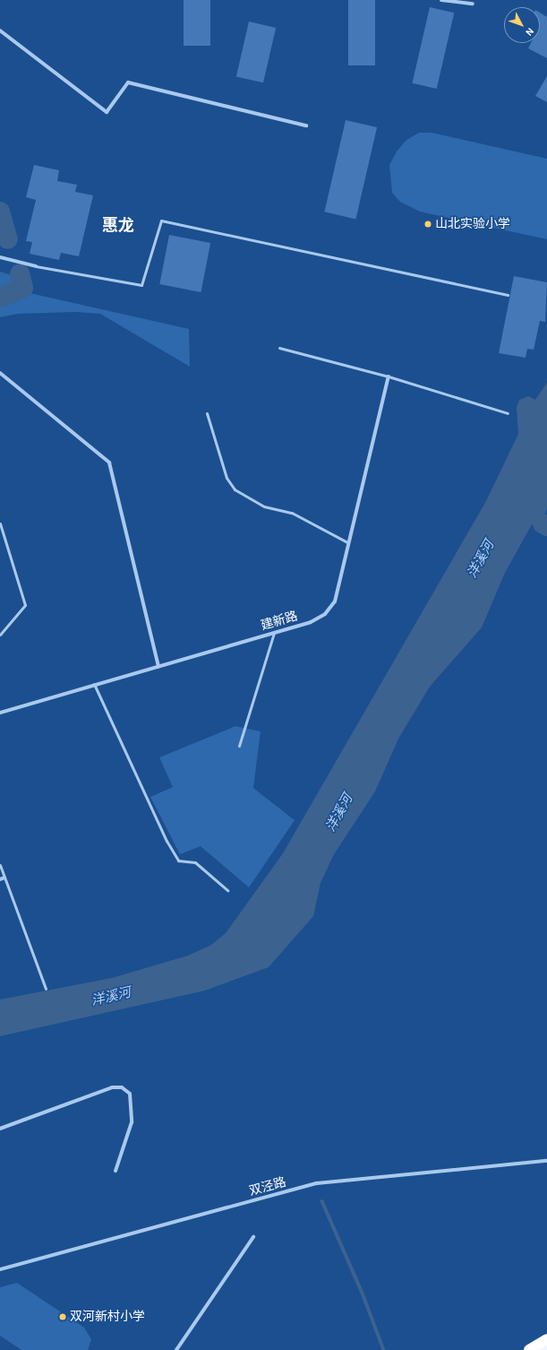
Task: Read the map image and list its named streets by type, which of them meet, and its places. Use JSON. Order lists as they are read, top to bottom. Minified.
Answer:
{"streets":{"street":["建新路","双泾路"]},"districts":["惠龙"],"water":["洋溪河"],"places":["山北实验小学","双河新村小学"],"north":"bottom right"}
